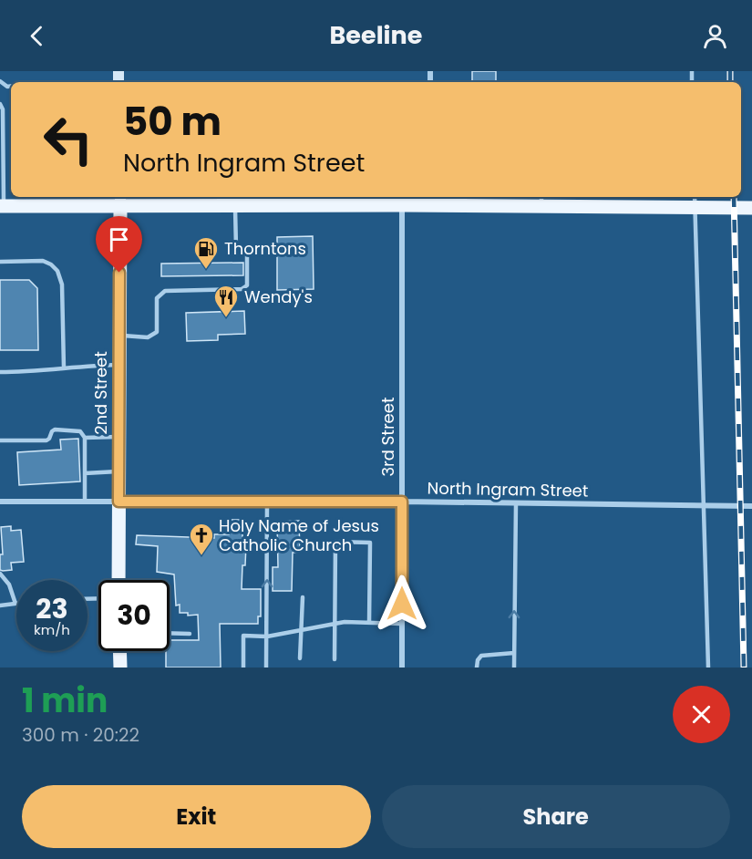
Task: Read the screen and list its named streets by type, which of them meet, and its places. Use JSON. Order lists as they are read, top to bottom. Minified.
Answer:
{"streets":{"main road":["2nd Street"],"street":["3rd Street","North Ingram Street"]},"crossings":[["2nd Street","North Ingram Street"],["3rd Street","North Ingram Street"]],"places":{"fuel station":["Thorntons"],"restaurant":["Wendy's"],"church":["Holy Name of Jesus Catholic Church"]},"page":{"header":"Beeline","turn":["50 m","North Ingram Street"],"speed":"23 km/h","limit":"30","heading":["1 min","300 m · 20:22"],"buttons":["Exit","Share"]}}
